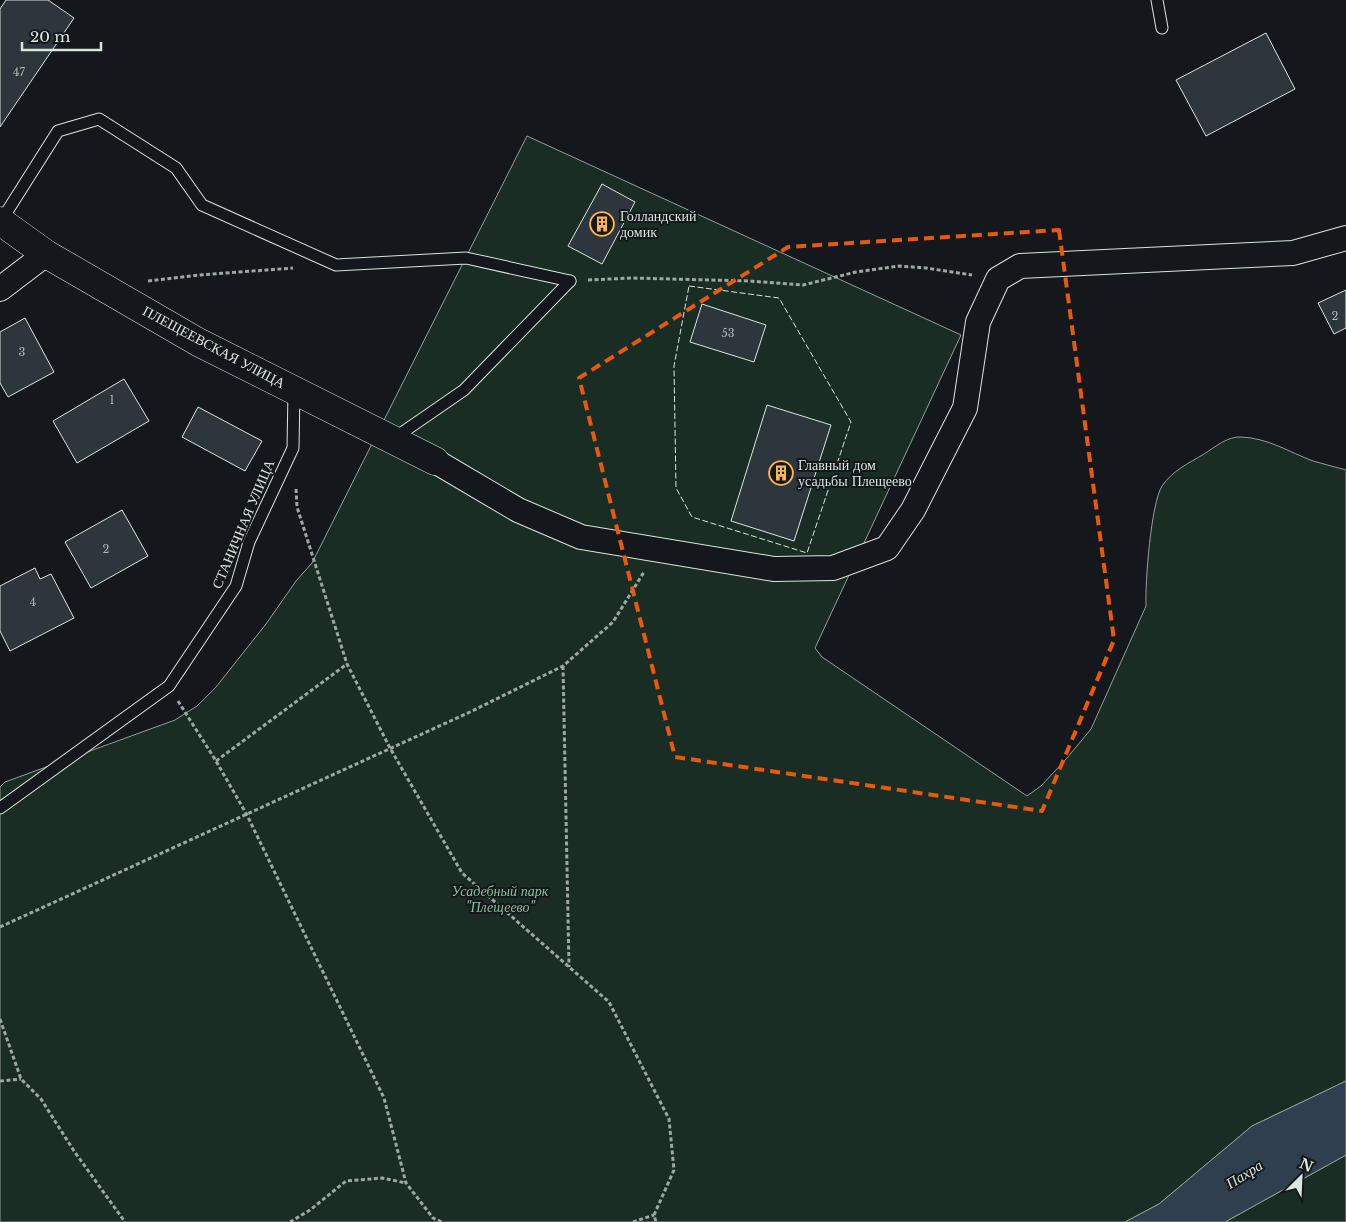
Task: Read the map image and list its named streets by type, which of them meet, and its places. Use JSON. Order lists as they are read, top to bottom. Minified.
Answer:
{"streets":{"street":["ПЛЕЩЕЕВСКАЯ УЛИЦА"],"lane":["СТАНИЧНАЯ УЛИЦА"]},"crossings":[["ПЛЕЩЕЕВСКАЯ УЛИЦА","СТАНИЧНАЯ УЛИЦА"]],"water":["Пахра"],"parks":["Усадебный парк \"Плещеево\""],"places":{"building":["Голландский домик","Главный дом усадьбы Плещеево"]},"house_numbers":["47","2","53","3","1","2","4"],"scale_bar":"20 m","north":"top right"}
